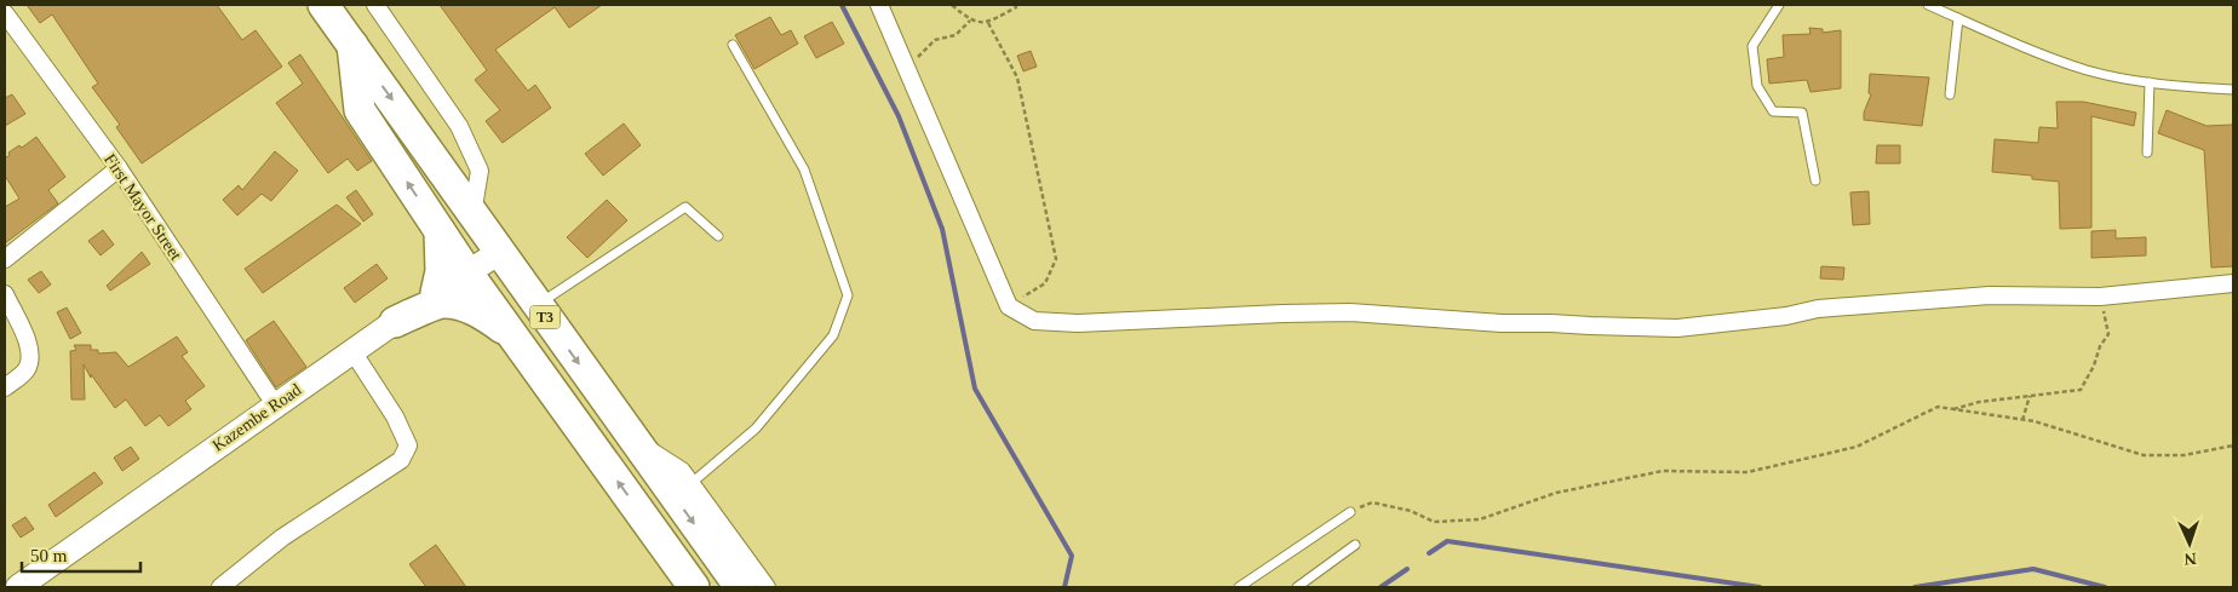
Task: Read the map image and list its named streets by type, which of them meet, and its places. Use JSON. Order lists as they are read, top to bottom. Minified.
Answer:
{"streets":{"highway":["T3"],"main road":["Kazembe Road"],"street":["First Mayor Street"]},"crossings":[["First Mayor Street","Kazembe Road"],["T3","Kazembe Road"]],"scale_bar":"50 m","north":"bottom"}
